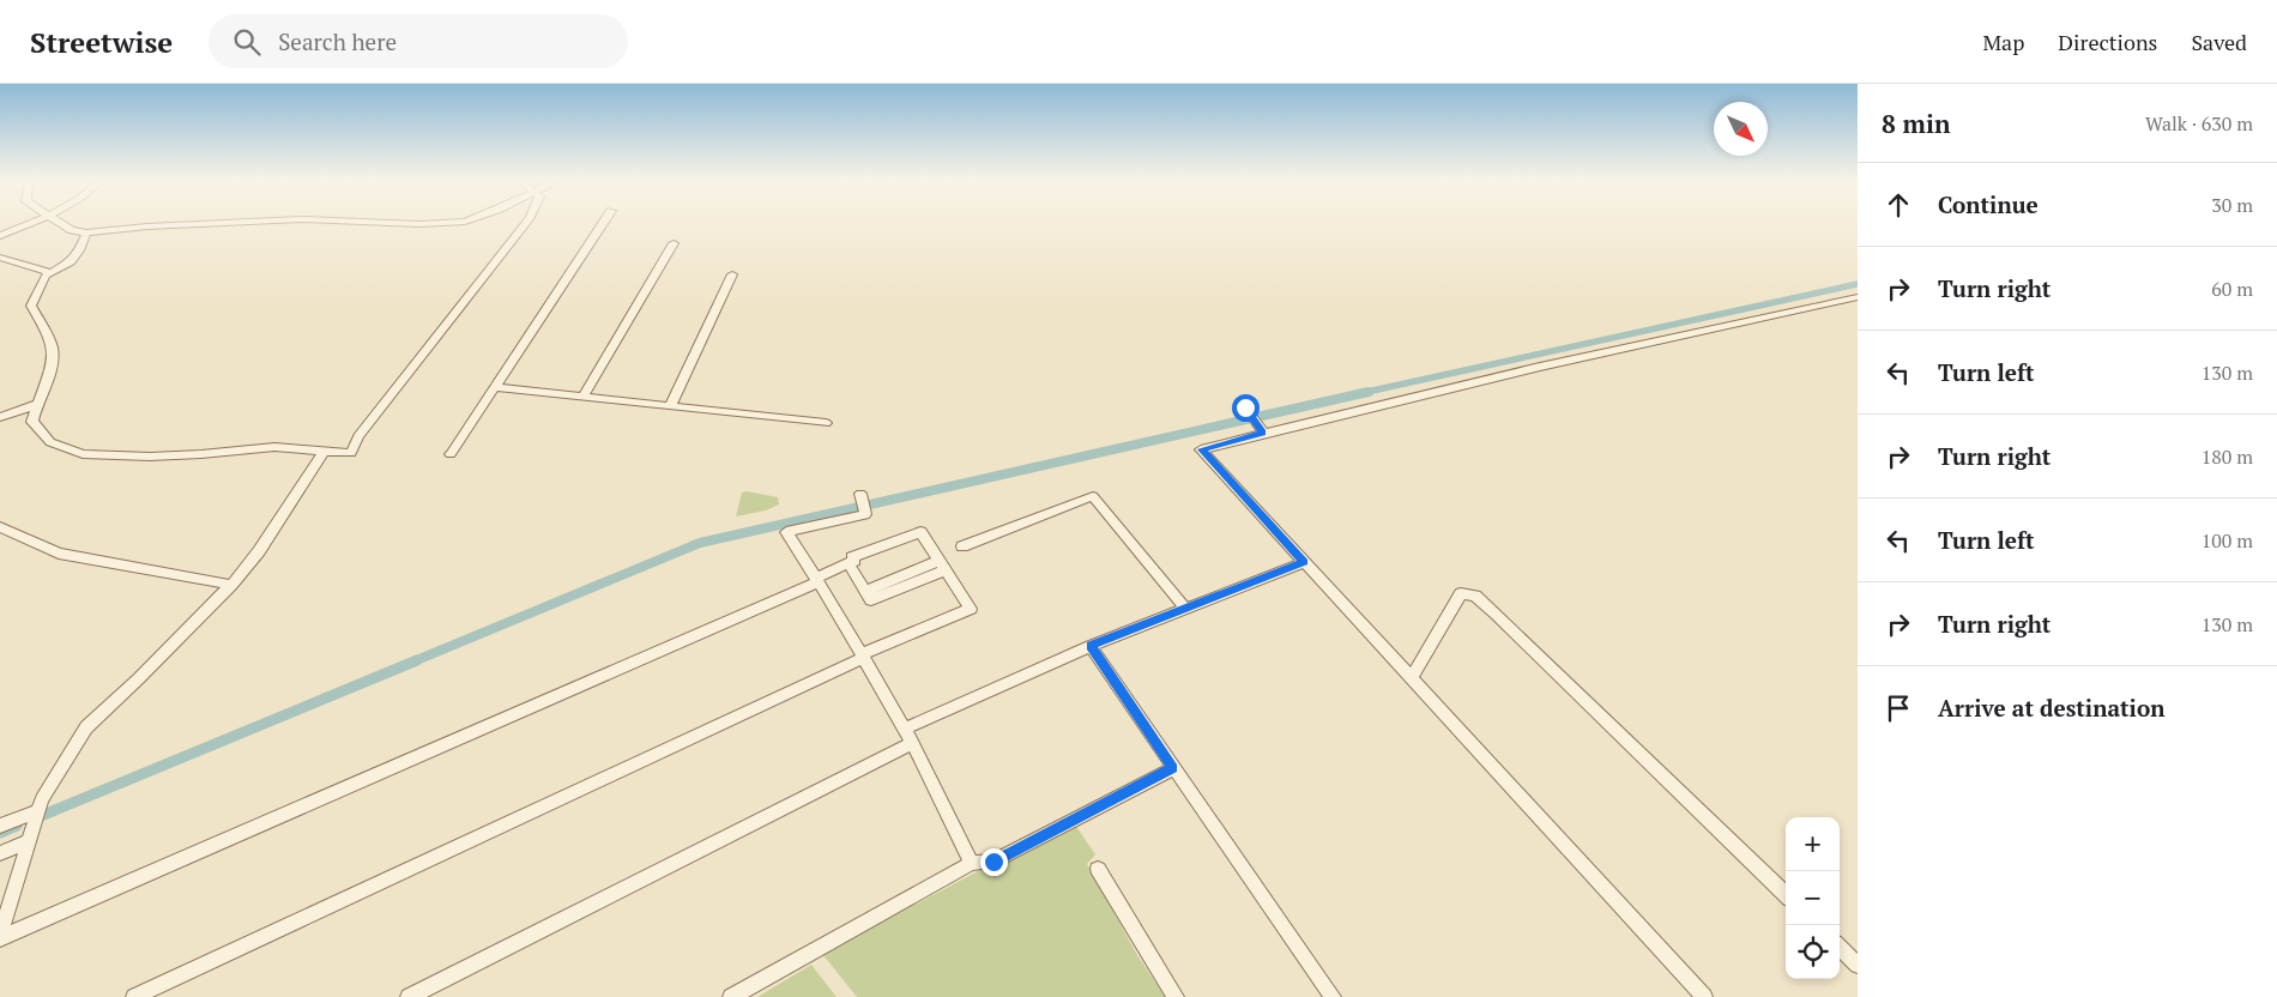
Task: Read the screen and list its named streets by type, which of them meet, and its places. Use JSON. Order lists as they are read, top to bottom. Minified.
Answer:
{"north":"bottom right","page":{"header":"Streetwise","search":"Search here","nav":["Map","Directions","Saved"],"heading":["8 min","Walk · 630 m"],"list":[["Continue","30 m"],["Turn right","60 m"],["Turn left","130 m"],["Turn right","180 m"],["Turn left","100 m"],["Turn right","130 m"],"Arrive at destination"],"map_buttons":["+","−"]}}
